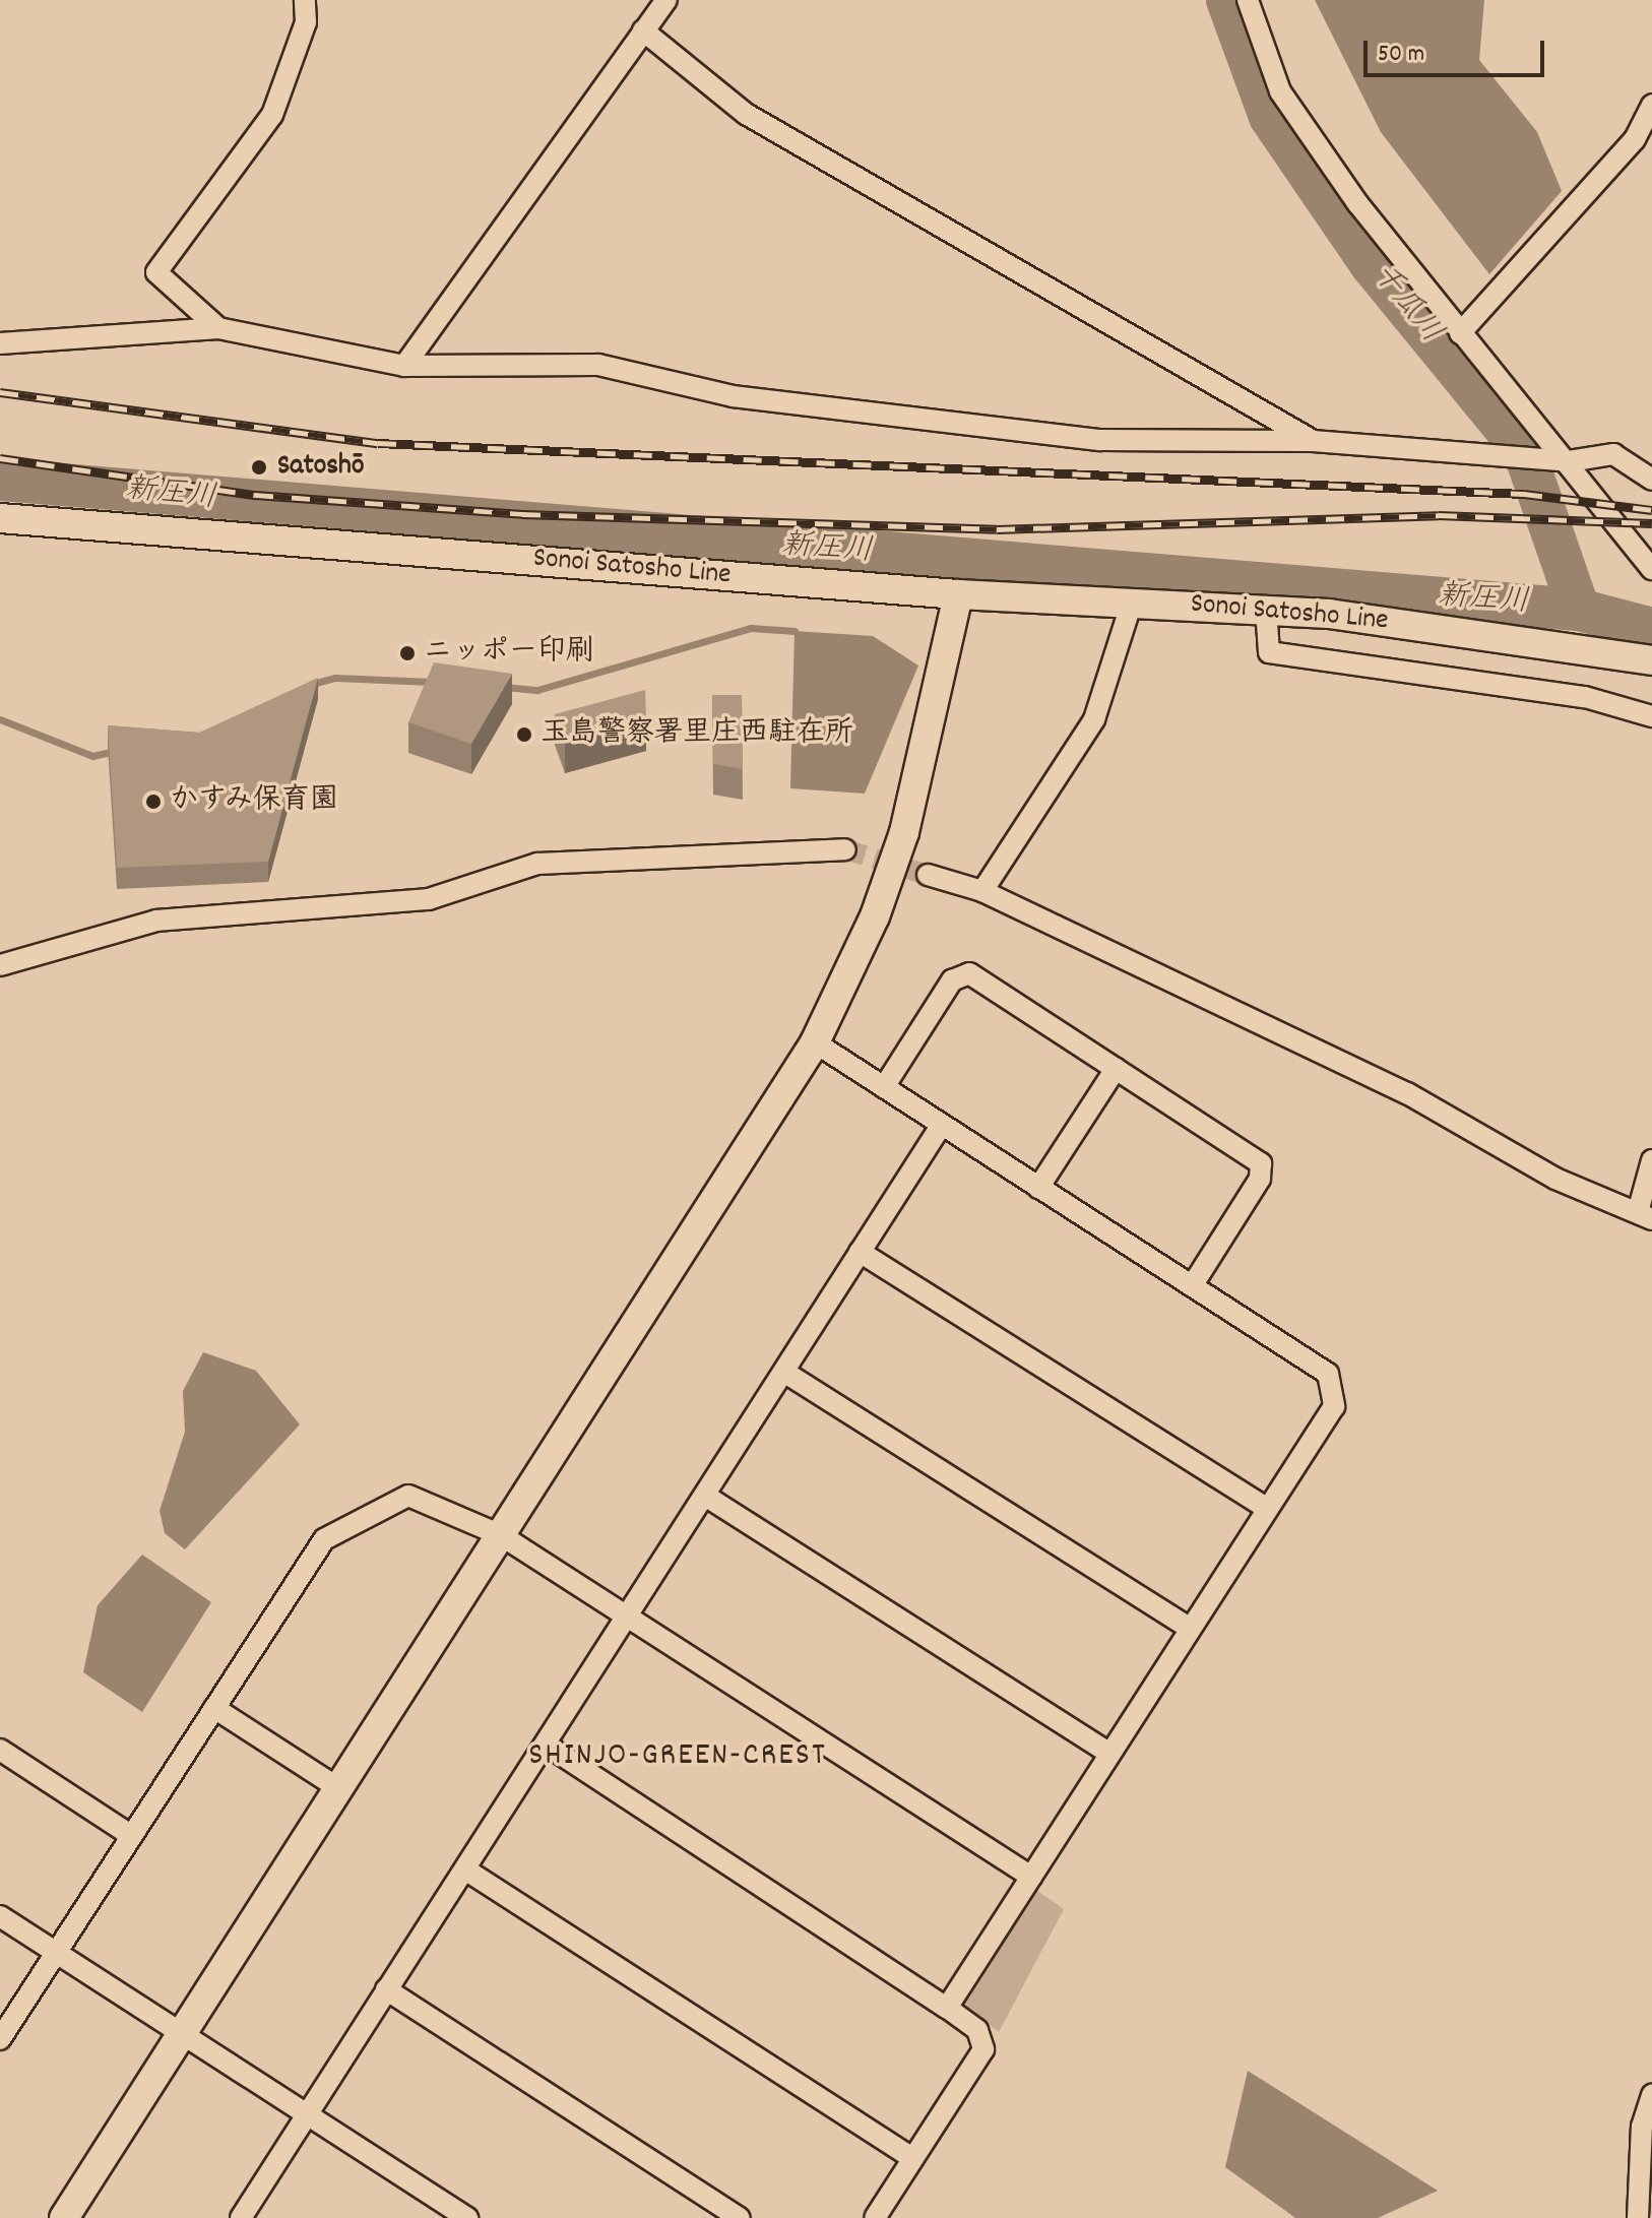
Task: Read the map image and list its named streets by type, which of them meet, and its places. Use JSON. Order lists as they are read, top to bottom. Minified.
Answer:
{"streets":{"street":["Sonoi Satosho Line"]},"districts":["SHINJO-GREEN-CREST"],"water":["千瓜川","新圧川"],"places":["Satoshō","ニッポー印刷","玉島警察署里庄西駐在所","かすみ保育園"],"scale_bar":"50 m"}
